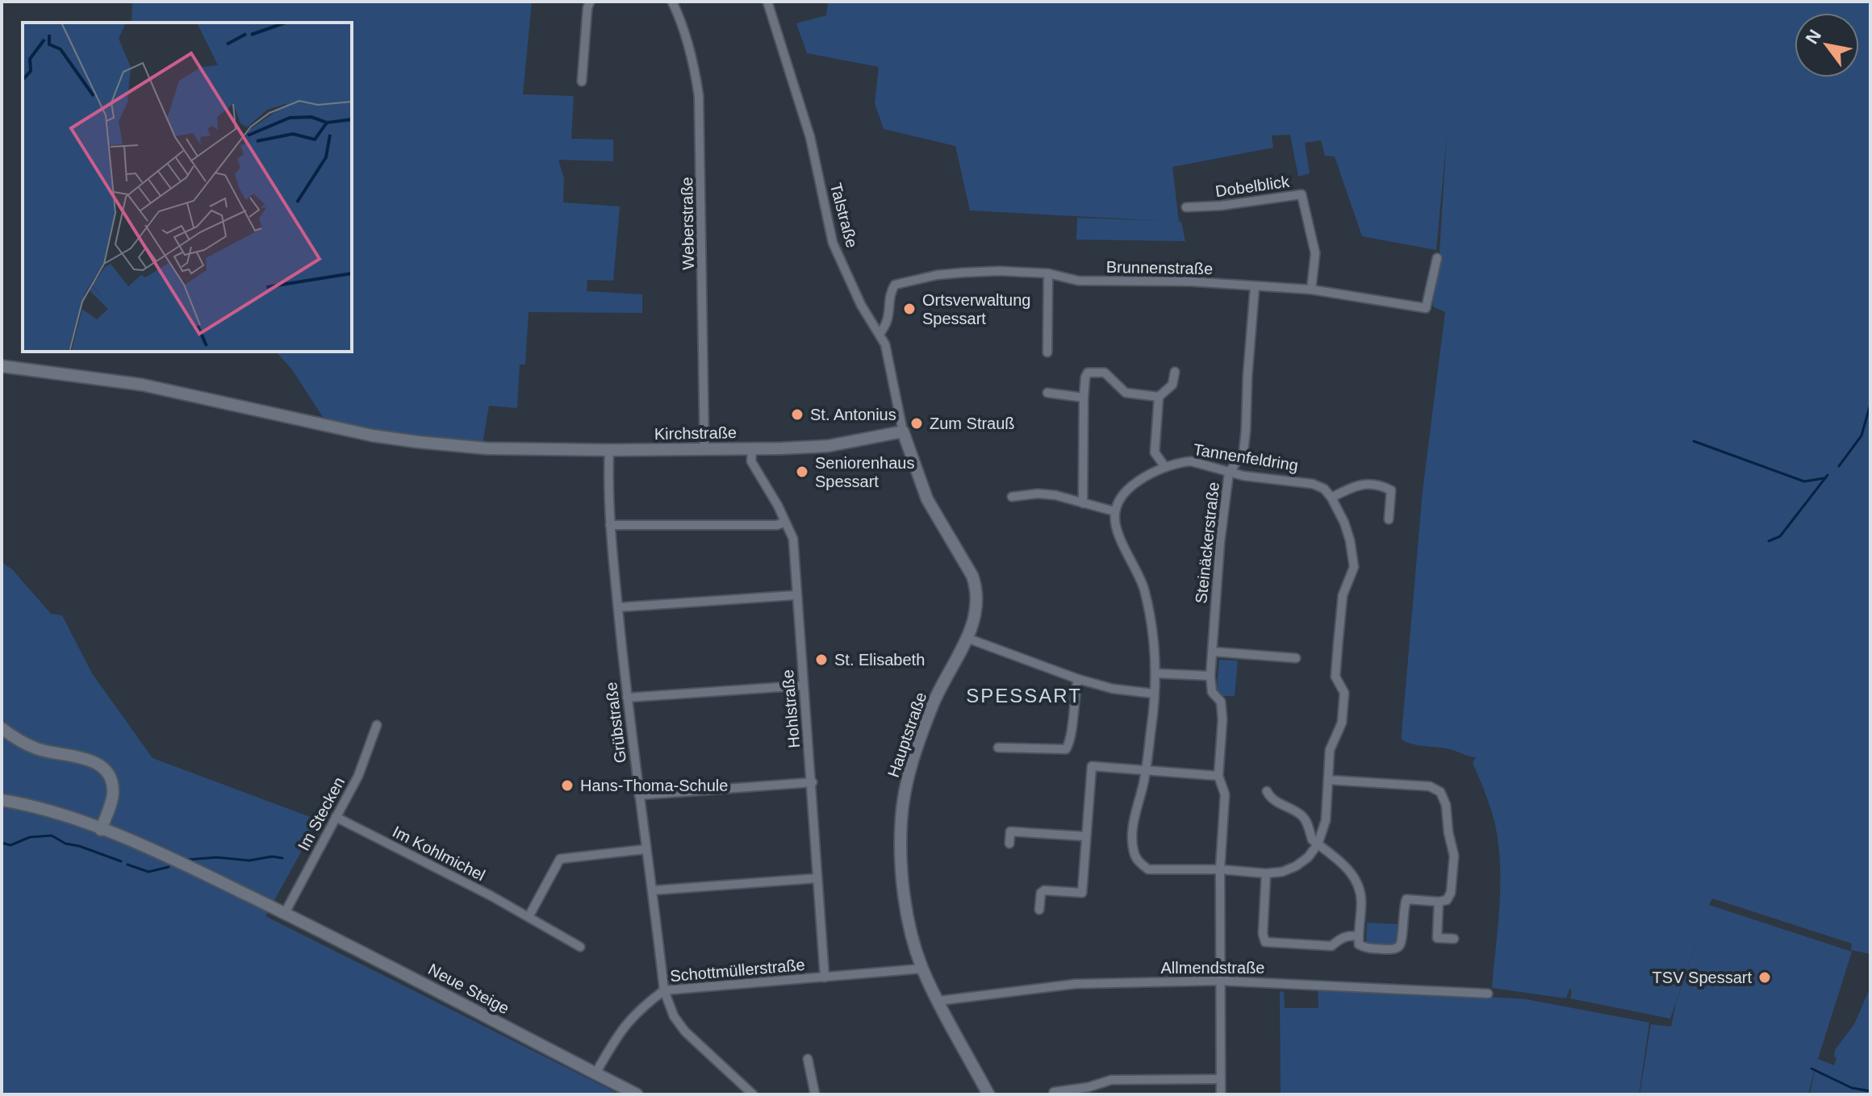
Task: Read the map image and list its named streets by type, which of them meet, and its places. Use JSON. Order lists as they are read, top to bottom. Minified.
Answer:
{"streets":{"street":["Dobelblick","Talstraße","Weberstraße","Brunnenstraße","Kirchstraße","Tannenfeldring","Steinäckerstraße","Hohlstraße","Grübstraße","Hauptstraße","Im Stecken","Im Kohlmichel","Allmendstraße","Schottmüllerstraße","Neue Steige"]},"crossings":[["Dobelblick","Brunnenstraße"],["Talstraße","Brunnenstraße"],["Talstraße","Kirchstraße"],["Talstraße","Hauptstraße"],["Weberstraße","Kirchstraße"],["Brunnenstraße","Steinäckerstraße"],["Kirchstraße","Hohlstraße"],["Kirchstraße","Grübstraße"],["Kirchstraße","Hauptstraße"],["Tannenfeldring","Steinäckerstraße"],["Steinäckerstraße","Allmendstraße"],["Hohlstraße","Schottmüllerstraße"],["Grübstraße","Schottmüllerstraße"],["Hauptstraße","Allmendstraße"],["Hauptstraße","Schottmüllerstraße"],["Im Stecken","Im Kohlmichel"],["Im Stecken","Neue Steige"],["Schottmüllerstraße","Neue Steige"]],"districts":["SPESSART"],"places":["Ortsverwaltung Spessart","St. Antonius","Zum Strauß","Seniorenhaus Spessart","St. Elisabeth","Hans-Thoma-Schule","TSV Spessart"],"north":"top left"}
